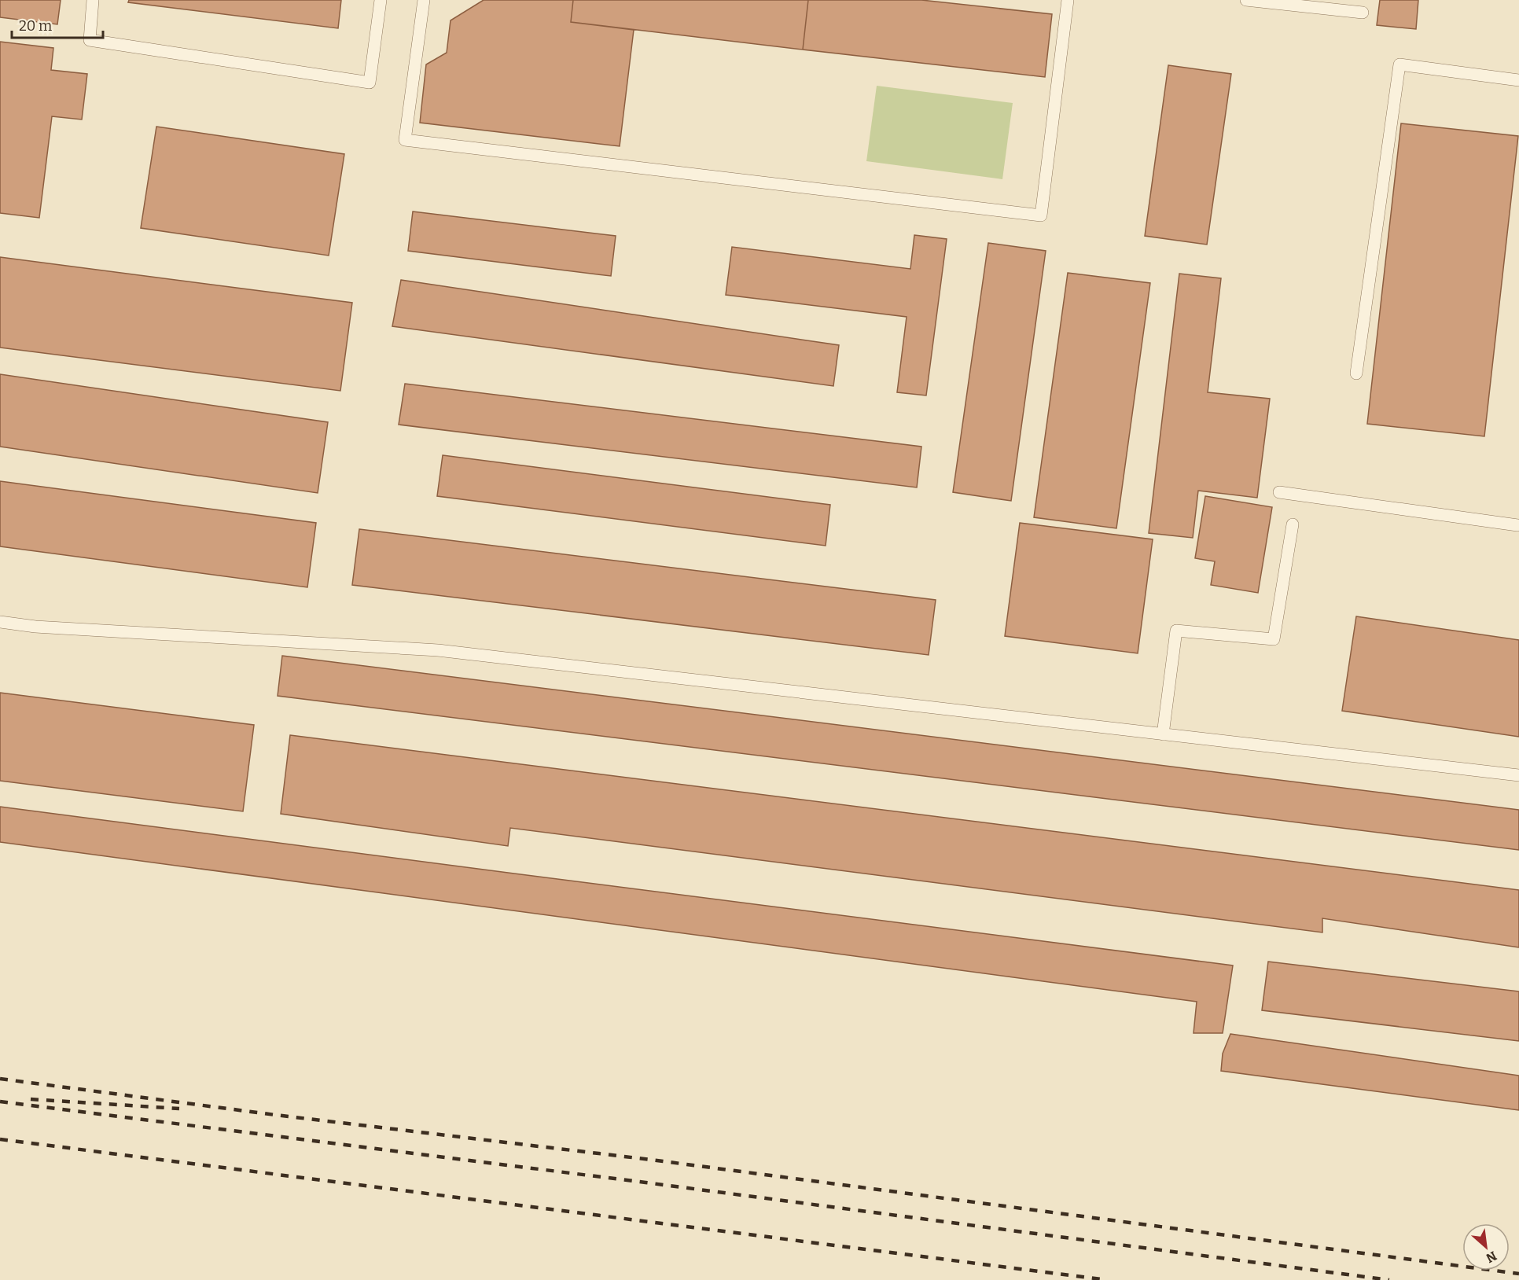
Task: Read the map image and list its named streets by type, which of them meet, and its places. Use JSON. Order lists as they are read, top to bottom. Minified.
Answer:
{"scale_bar":"20 m","north":"bottom right"}
